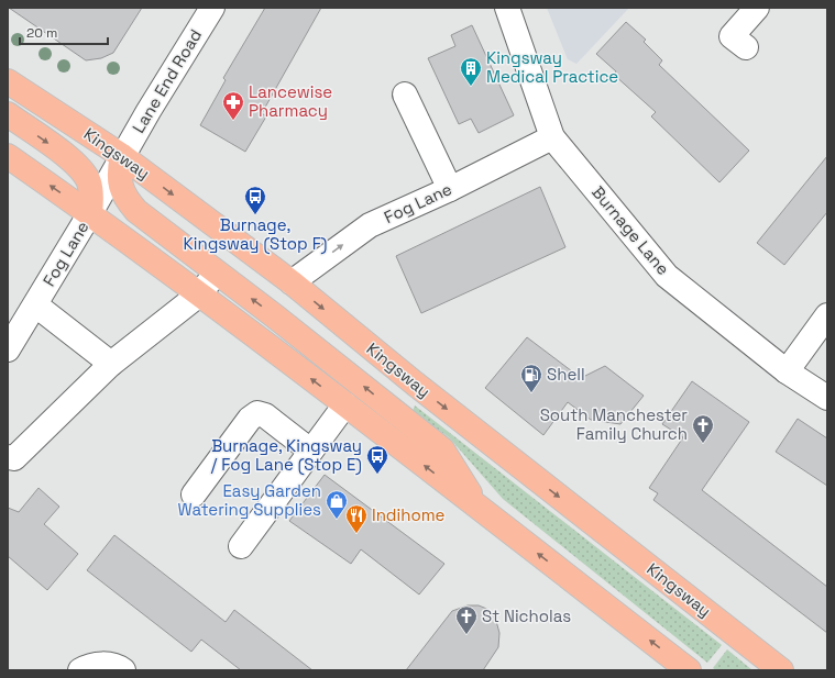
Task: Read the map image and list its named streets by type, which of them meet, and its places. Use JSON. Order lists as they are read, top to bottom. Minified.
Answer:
{"streets":{"highway":["Kingsway"],"street":["Lane End Road","Fog Lane","Burnage Lane"]},"crossings":[["Lane End Road","Kingsway"],["Lane End Road","Fog Lane"],["Kingsway","Fog Lane"],["Fog Lane","Burnage Lane"]],"places":{"building":["Kingsway Medical Practice"],"pharmacy":["Lancewise Pharmacy"],"bus stop":["Burnage, Kingsway (Stop F)","Burnage, Kingsway / Fog Lane (Stop E)"],"fuel station":["Shell"],"church":["South Manchester Family Church","St Nicholas"],"shop":["Easy Garden Watering Supplies"],"restaurant":["Indihome"]},"scale_bar":"20 m"}
